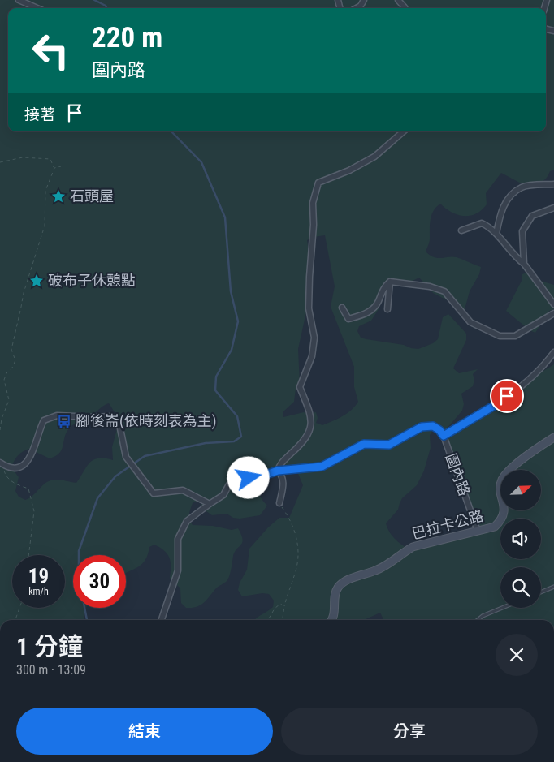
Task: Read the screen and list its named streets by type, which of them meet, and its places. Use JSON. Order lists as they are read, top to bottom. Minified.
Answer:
{"streets":{"main road":["巴拉卡公路"],"street":["圍內路"]},"crossings":[["圍內路","巴拉卡公路"]],"places":{"place":["石頭屋","破布子休憩點"],"bus stop":["腳後崙(依時刻表為主)"]},"north":"top right","page":{"turn":["220 m","圍內路"],"then":"接著","speed":"19 km/h","limit":"30","heading":["1 分鐘","300 m · 13:09"],"buttons":["結束","分享"]}}
